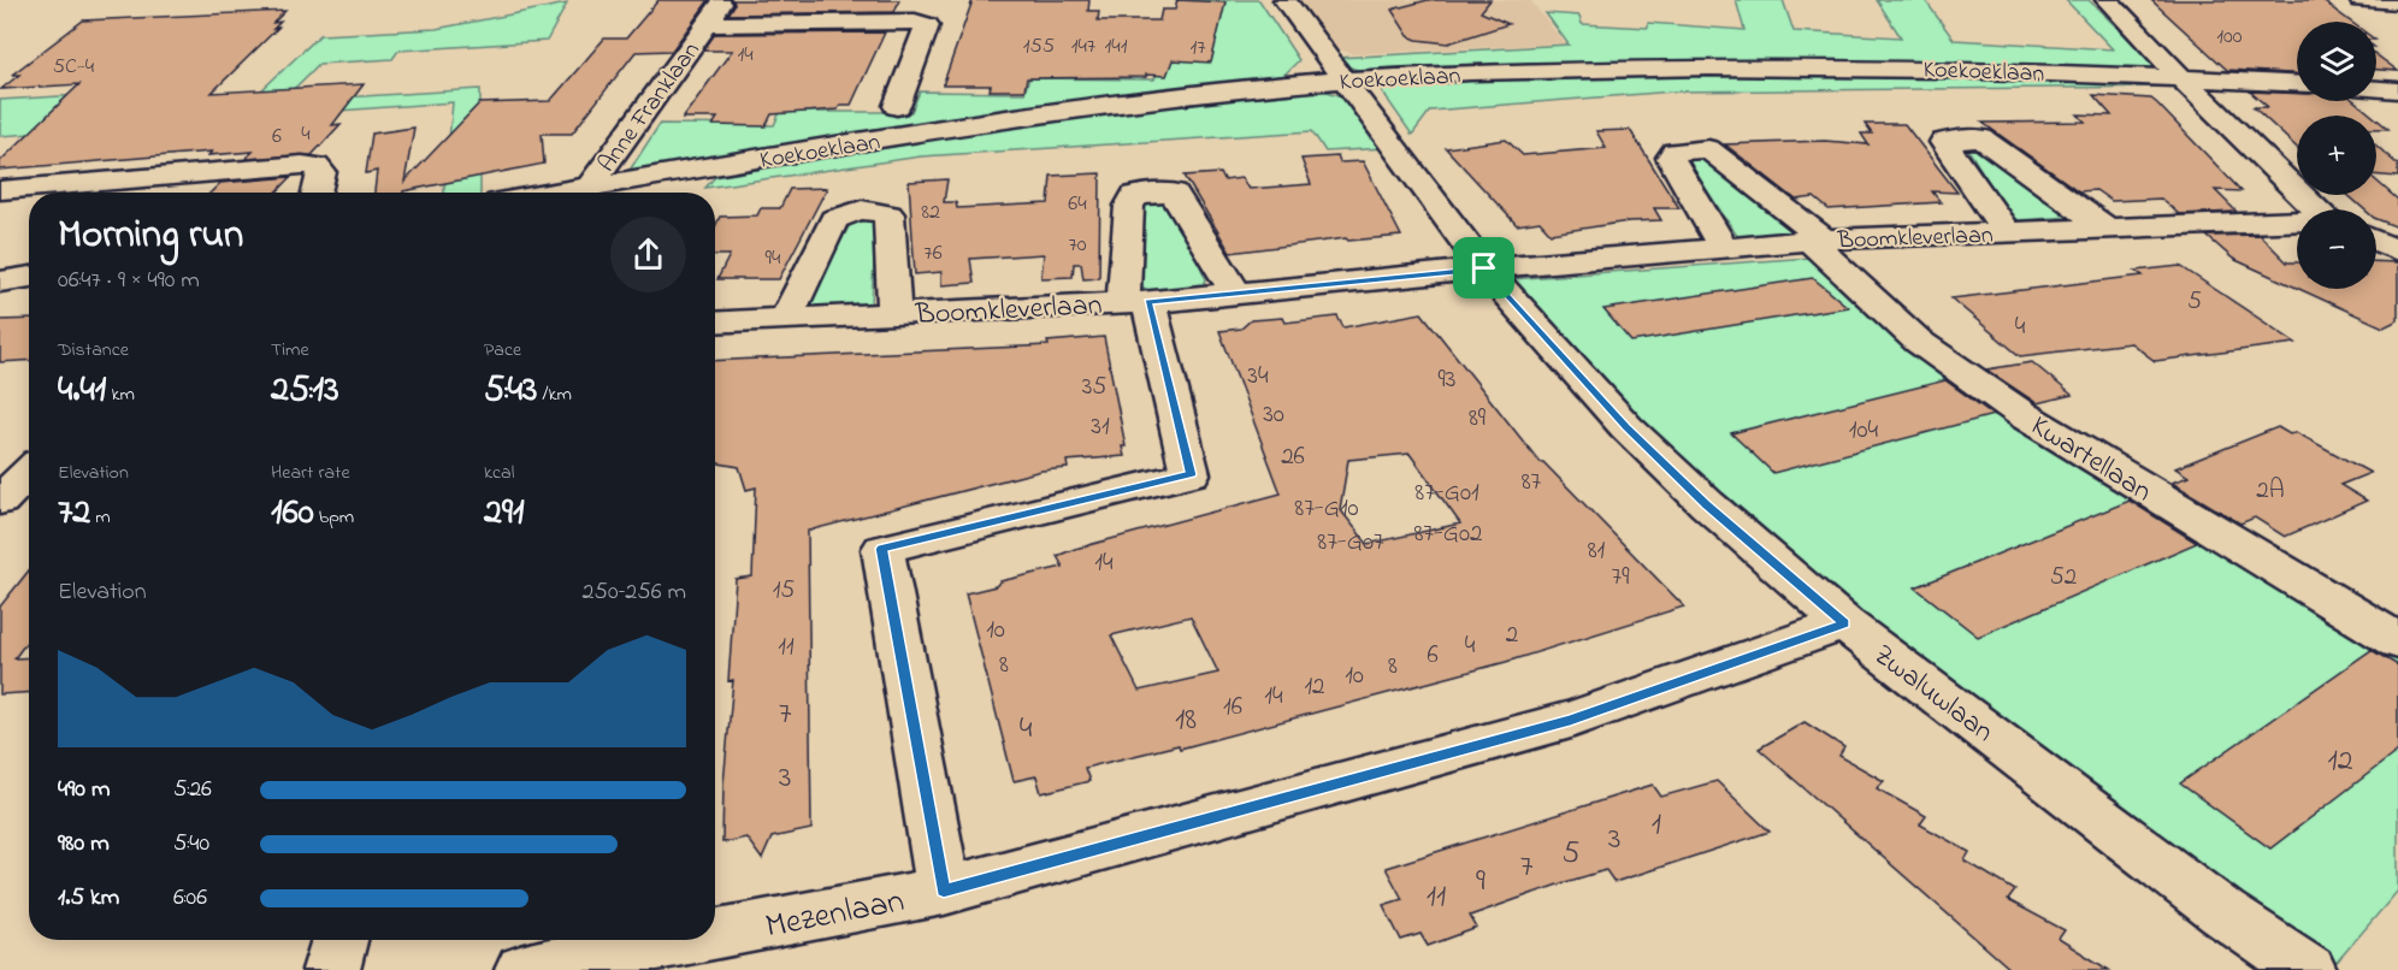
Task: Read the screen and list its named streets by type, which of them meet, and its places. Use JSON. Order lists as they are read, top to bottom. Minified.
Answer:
{"streets":{"street":["Koekoeklaan","Anne Franklaan","Boomkleverlaan","Kwartellaan","Zwaluwlaan","Mezenlaan"]},"crossings":[["Koekoeklaan","Zwaluwlaan"],["Boomkleverlaan","Kwartellaan"],["Boomkleverlaan","Zwaluwlaan"],["Zwaluwlaan","Mezenlaan"]],"house_numbers":["100","155","147","141","17","14","5C-4","4","6","64","82","70","76","94","5","4","34","93","35","30","89","31","104","26","87","2A","87-G01","87-G10","87-G02","87-G07","81","14","79","52","15","10","2","4","11","6","8","8","10","12","14","16","7","18","4","12","3","1","3","5","7","9","11"],"page":{"map_buttons":["+","−"],"heading":["Morning run","06:47 · 9 × 490 m"],"stats":[["Distance","4.41 km"],["Time","25:13"],["Pace","5:43 /km"],["Elevation","72 m"],["Heart rate","160 bpm"],["kcal","291"]],"chart":["Elevation","250–256 m"],"list":[{"name":"490 m","note":"5:26"},{"name":"980 m","note":"5:40"},{"name":"1.5 km","note":"6:06"}]}}
